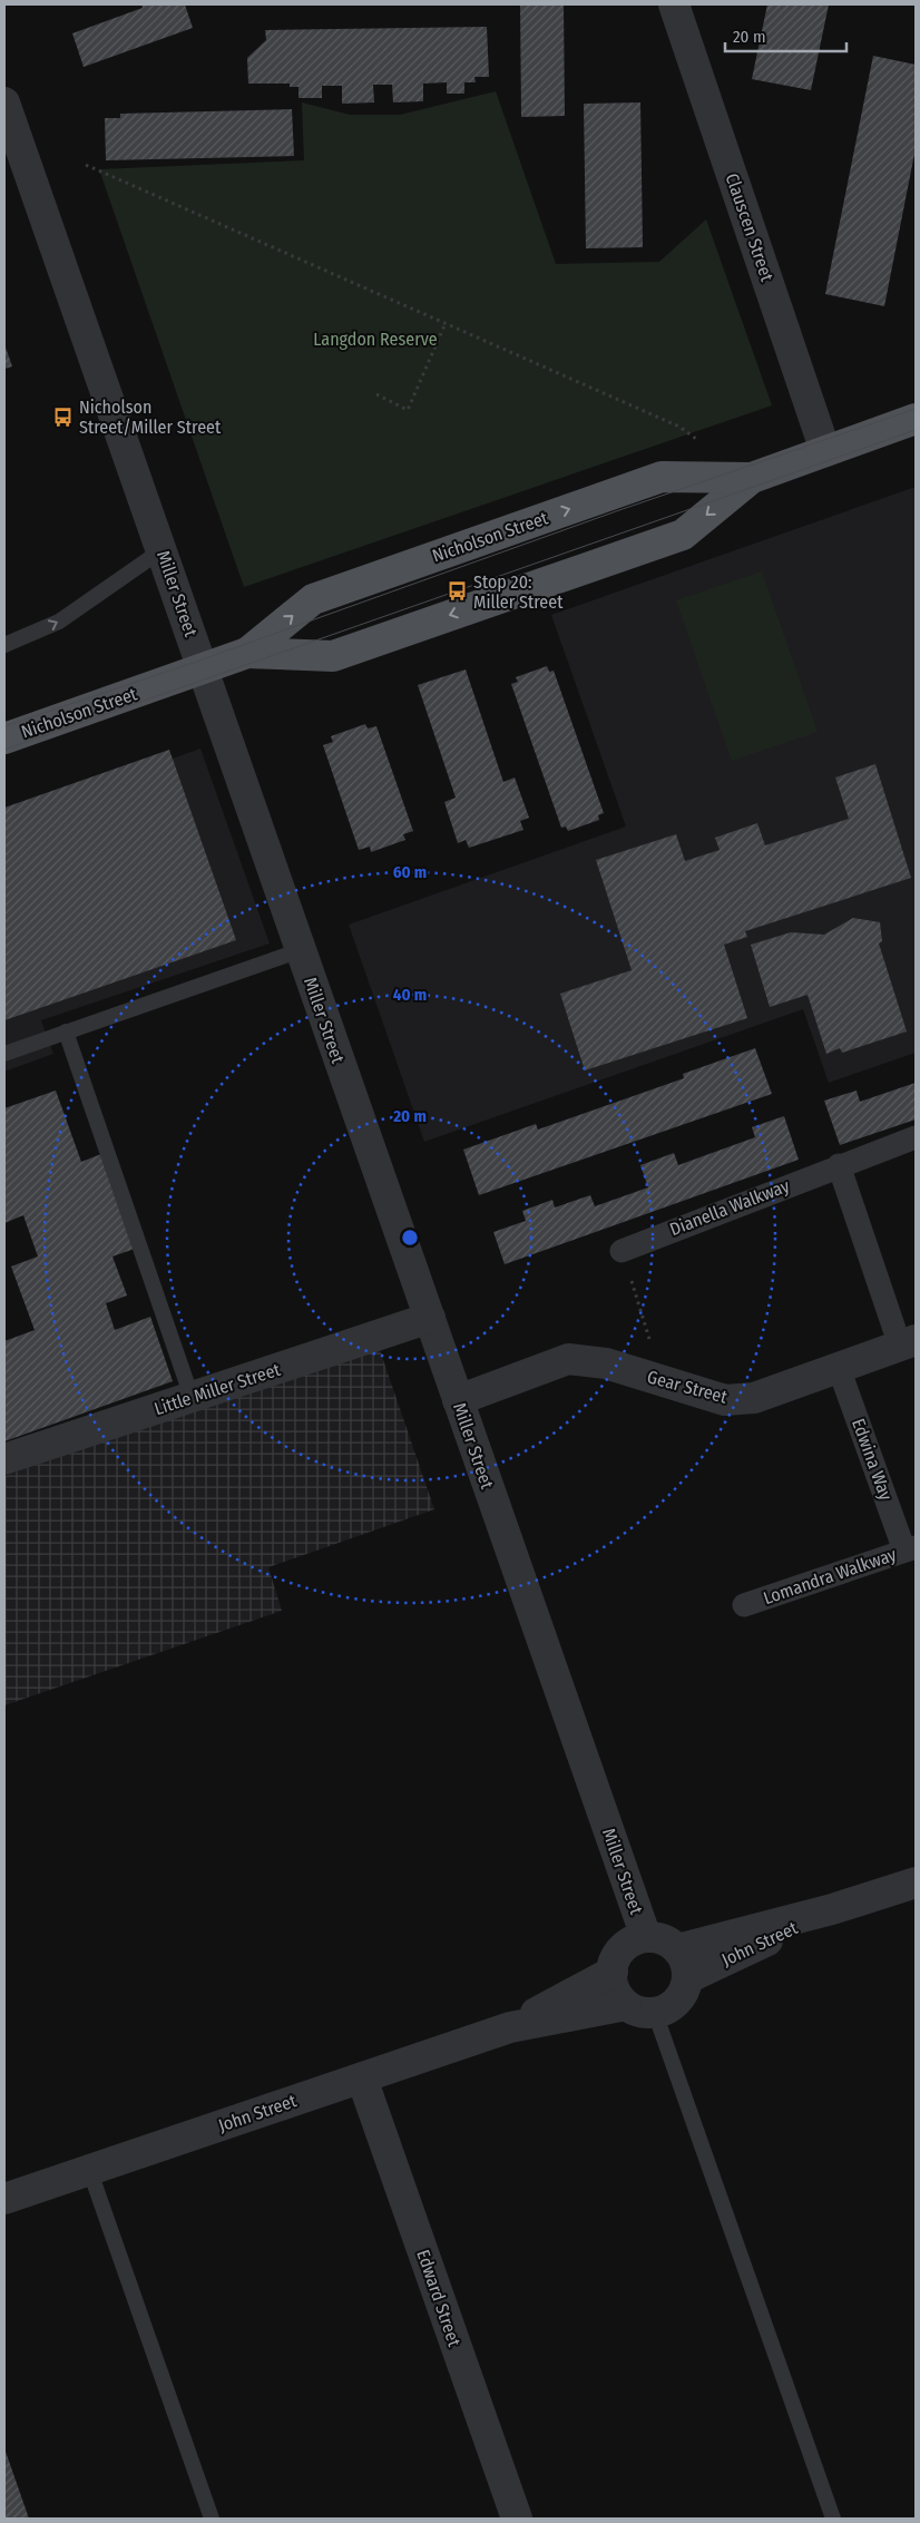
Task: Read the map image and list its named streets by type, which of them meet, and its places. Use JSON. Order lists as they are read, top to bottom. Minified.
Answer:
{"streets":{"main road":["Nicholson Street"],"street":["Clauscen Street","Miller Street","Dianella Walkway","Gear Street","Little Miller Street","Edwina Way","Lomandra Walkway","John Street","Edward Street"]},"crossings":[["Clauscen Street","Nicholson Street"],["Nicholson Street","Miller Street"],["Miller Street","Gear Street"],["Miller Street","Little Miller Street"],["Miller Street","John Street"],["Gear Street","Edwina Way"],["Edwina Way","Lomandra Walkway"],["John Street","Edward Street"]],"parks":["Langdon Reserve"],"places":{"bus stop":["Nicholson Street/Miller Street","Stop 20: Miller Street"]},"scale_bar":"20 m","rings":["60 m","40 m","20 m"]}
